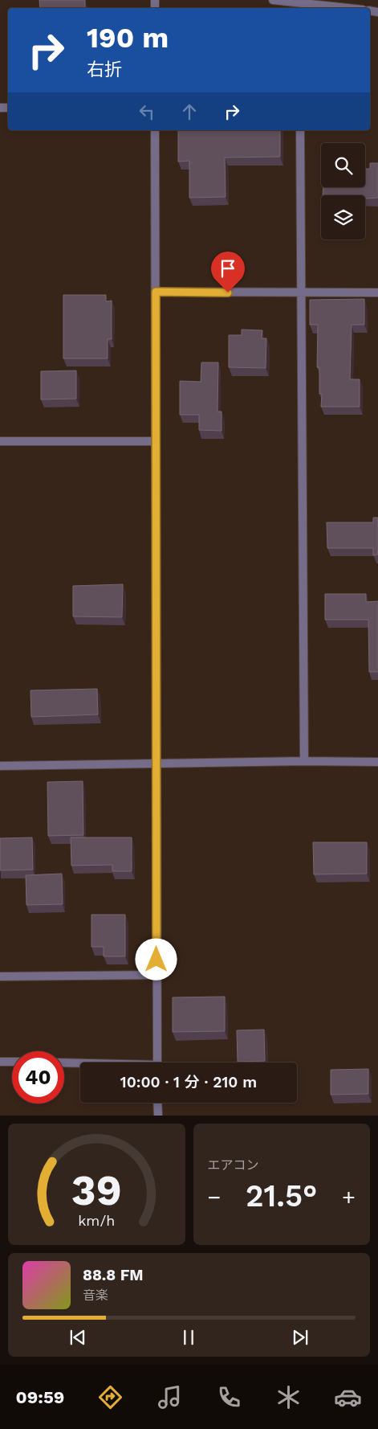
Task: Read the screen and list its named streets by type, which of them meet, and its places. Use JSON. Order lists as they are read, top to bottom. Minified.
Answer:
{"page":{"turn":["190 m","右折"],"limit":"40","trip":"10:00 · 1 分 · 210 m","tile":"エアコン","heat":["−","21.5°","+"],"song":["88.8 FM","音楽"],"tabs":"09:59","gauge":["39","km/h"]}}
